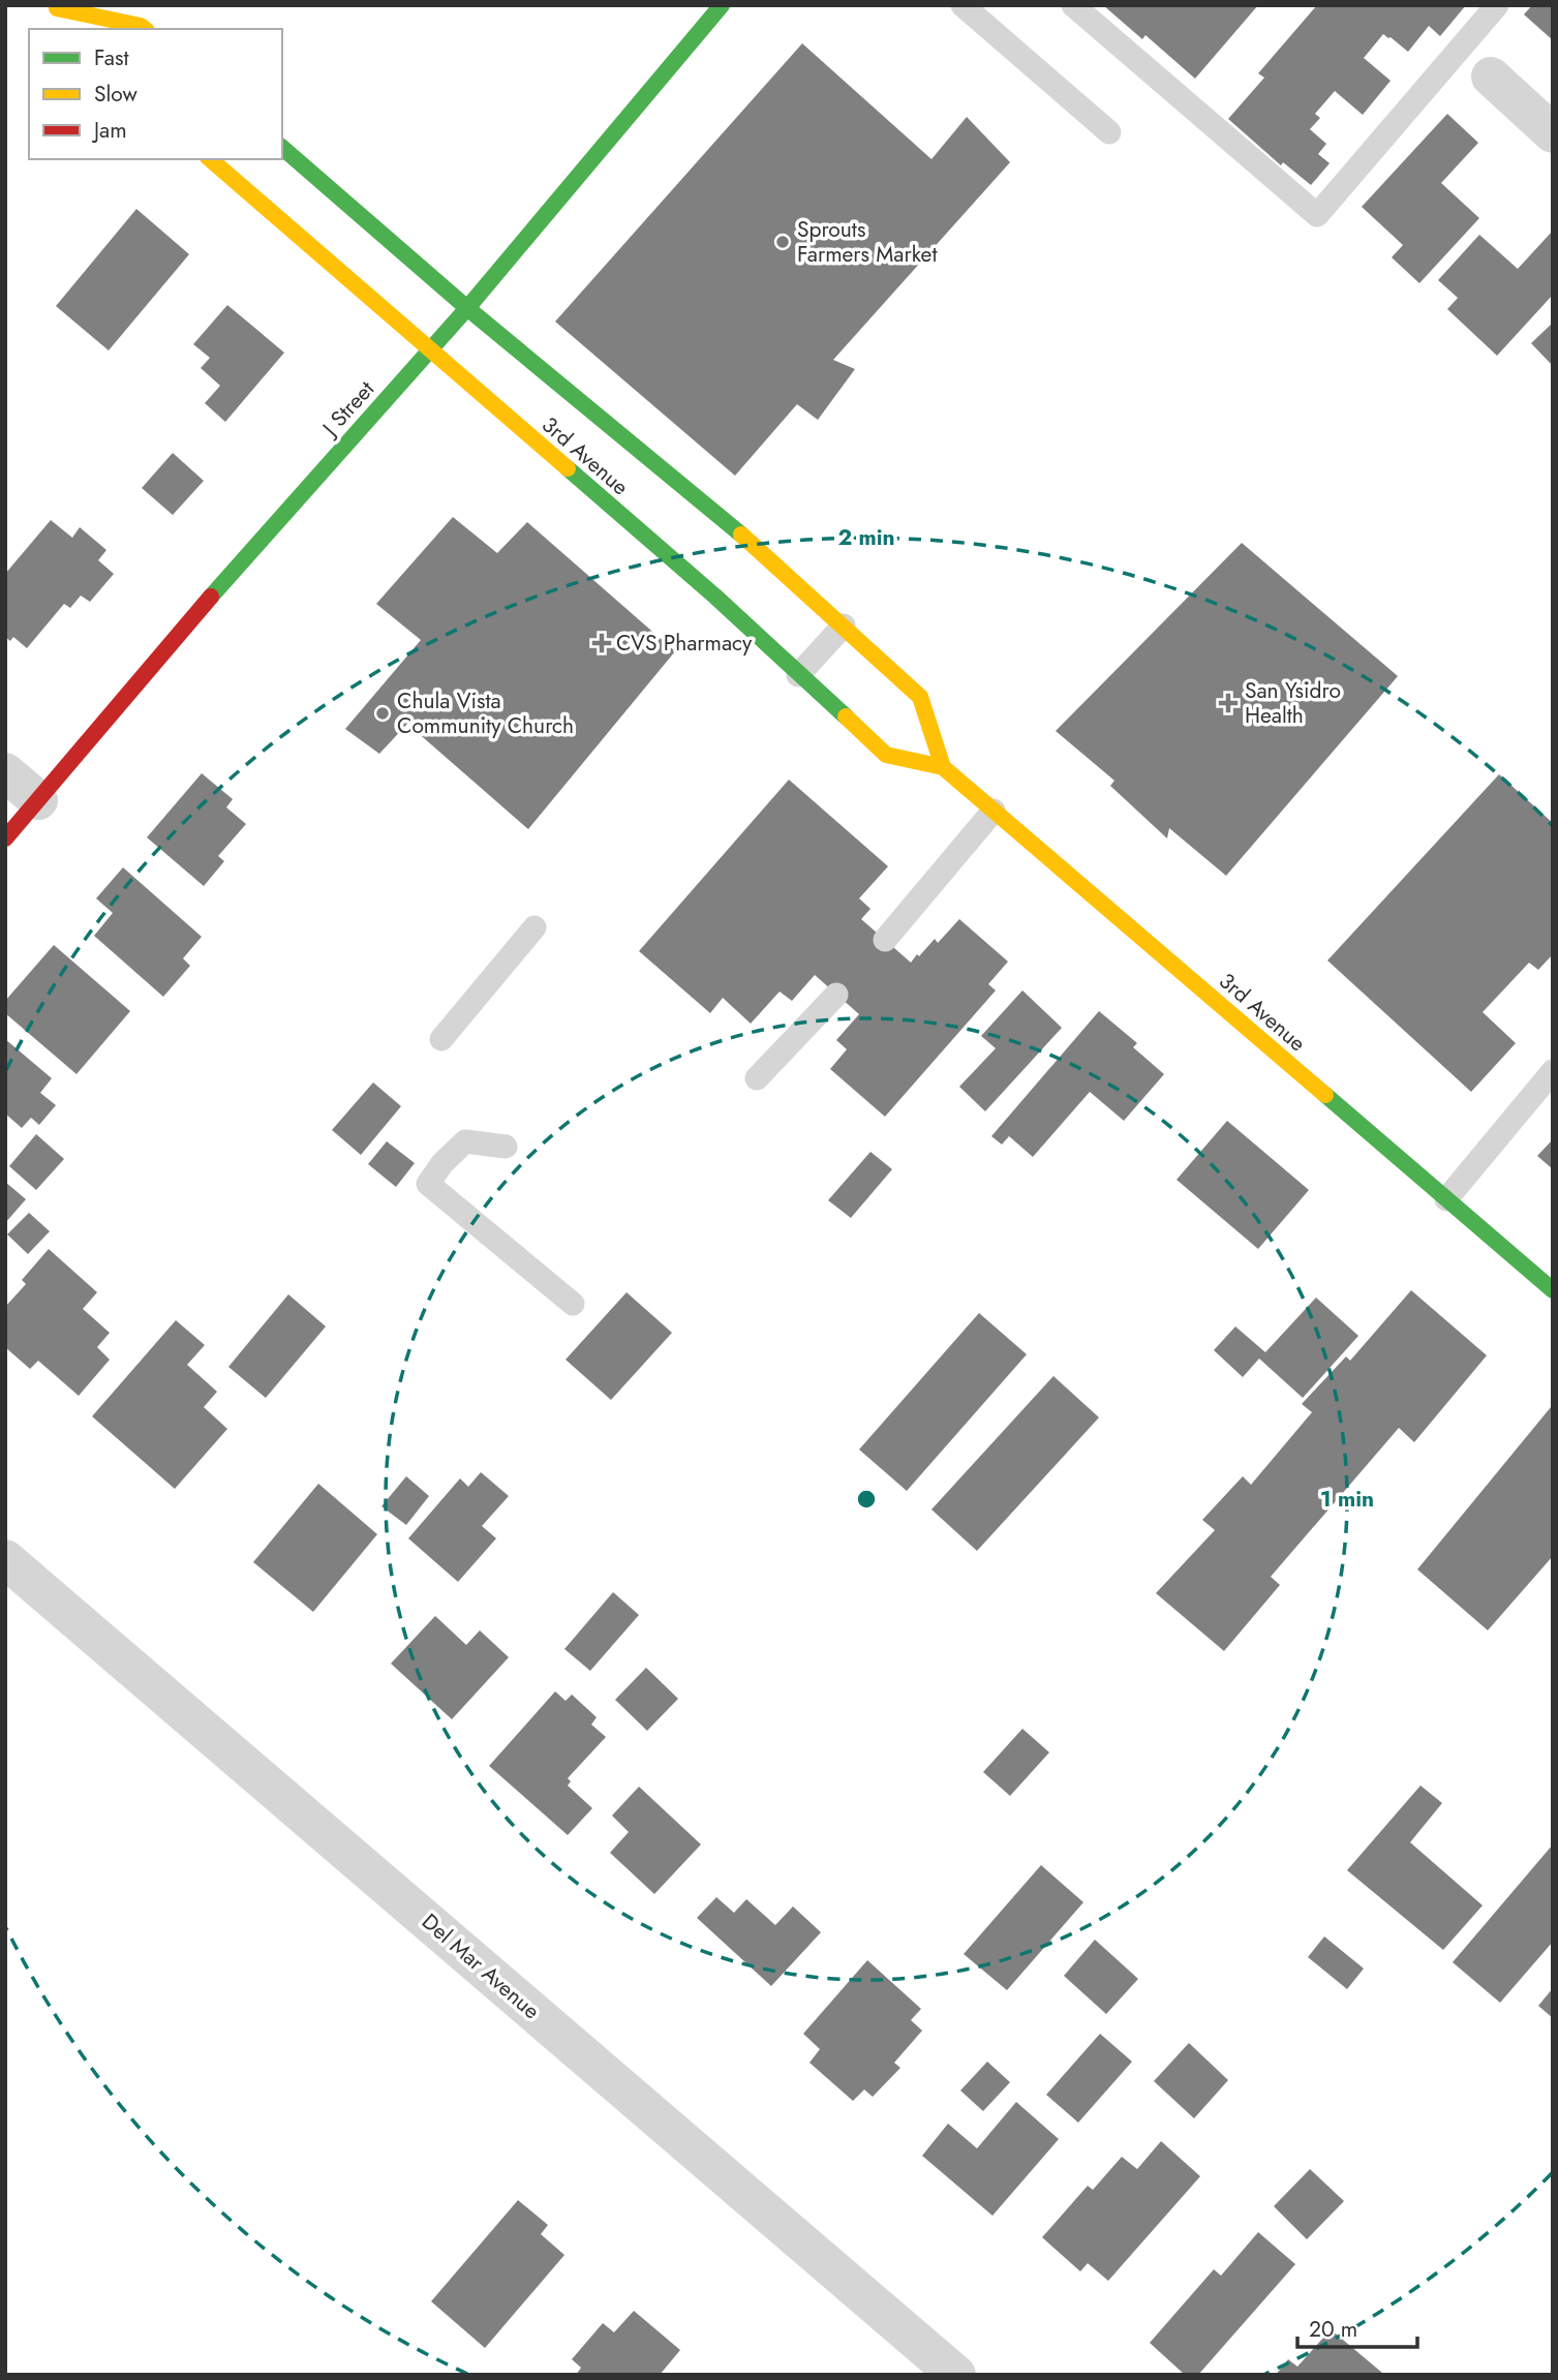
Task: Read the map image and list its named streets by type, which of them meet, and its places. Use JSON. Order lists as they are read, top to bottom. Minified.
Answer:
{"streets":{"main road":["J Street","3rd Avenue"],"street":["Del Mar Avenue"]},"crossings":[["J Street","3rd Avenue"]],"places":{"other":["Sprouts Farmers Market","Chula Vista Community Church"],"health":["CVS Pharmacy","San Ysidro Health"]},"legend":["Fast","Slow","Jam"],"scale_bar":"20 m","rings":["2 min","1 min"]}
